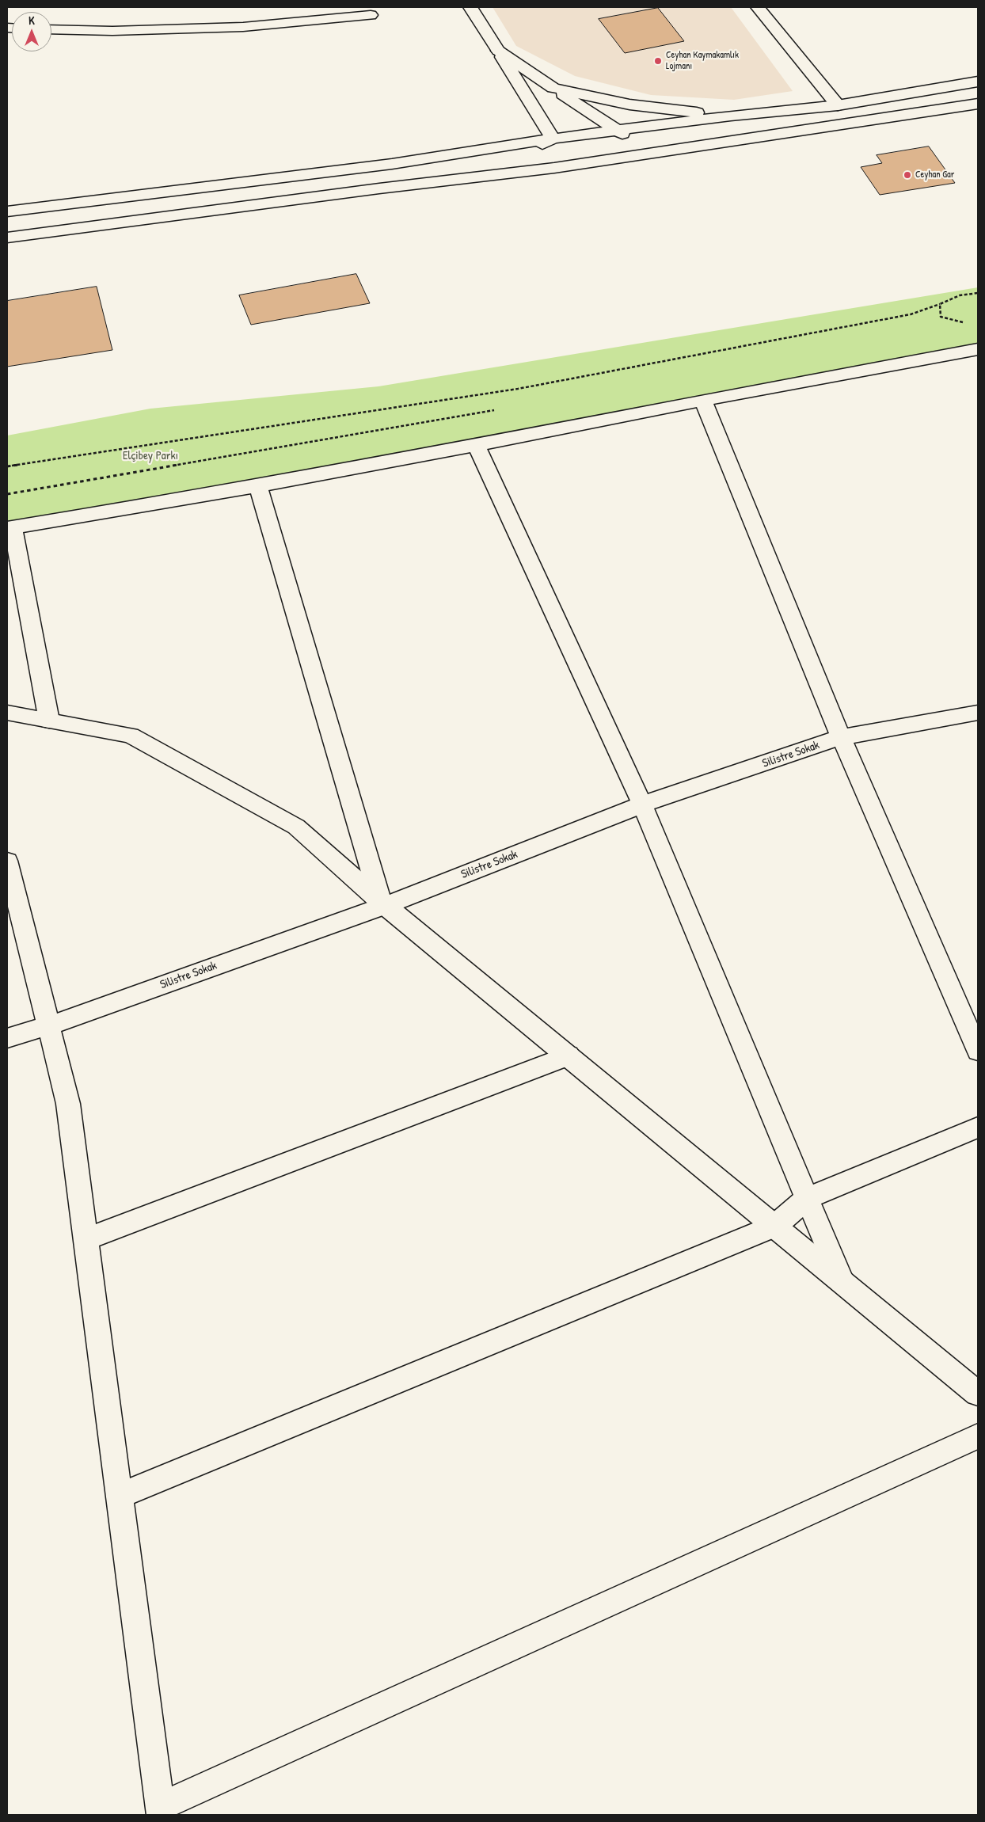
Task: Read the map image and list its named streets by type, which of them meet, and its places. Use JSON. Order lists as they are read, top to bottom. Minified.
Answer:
{"streets":{"street":["Silistre Sokak"]},"parks":["Elçibey Parkı"],"places":["Ceyhan Kaymakamlık Lojmanı","Ceyhan Gar"],"north":"top"}
